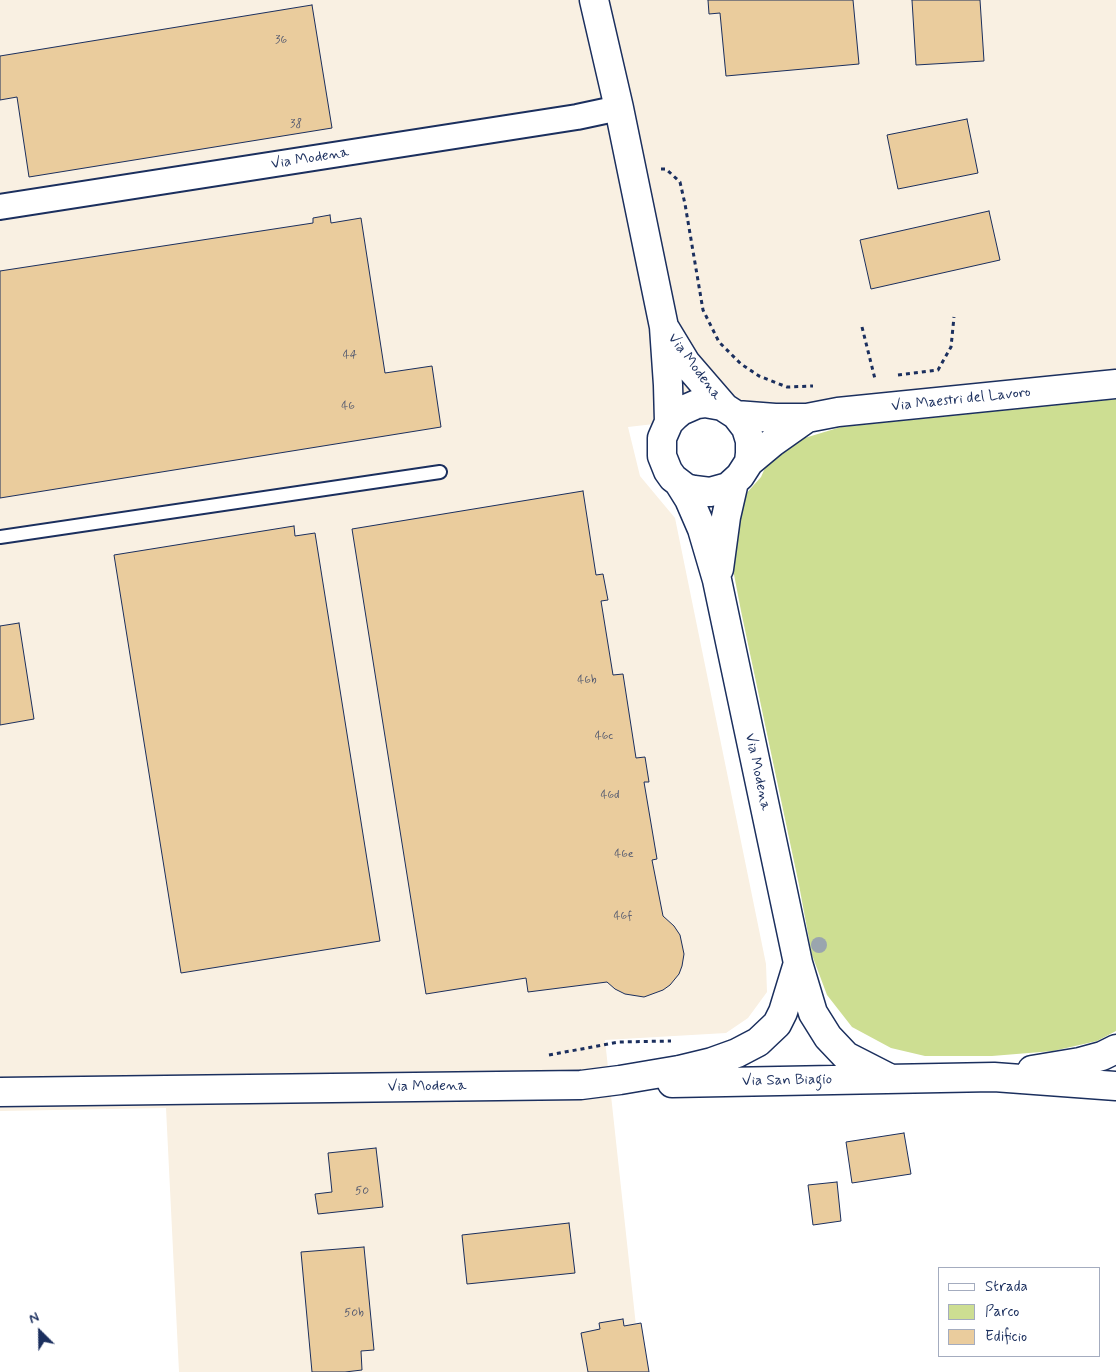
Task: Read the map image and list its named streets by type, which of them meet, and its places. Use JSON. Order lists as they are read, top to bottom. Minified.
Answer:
{"streets":{"street":["Via Modena","Via Maestri del Lavoro","Via San Biagio"]},"crossings":[["Via Modena","Via Maestri del Lavoro"],["Via Modena","Via San Biagio"]],"house_numbers":["36","38","44","46","46b","46c","46d","46e","46f","50","50b"],"legend":["Strada","Parco","Edificio"],"north":"top left"}
